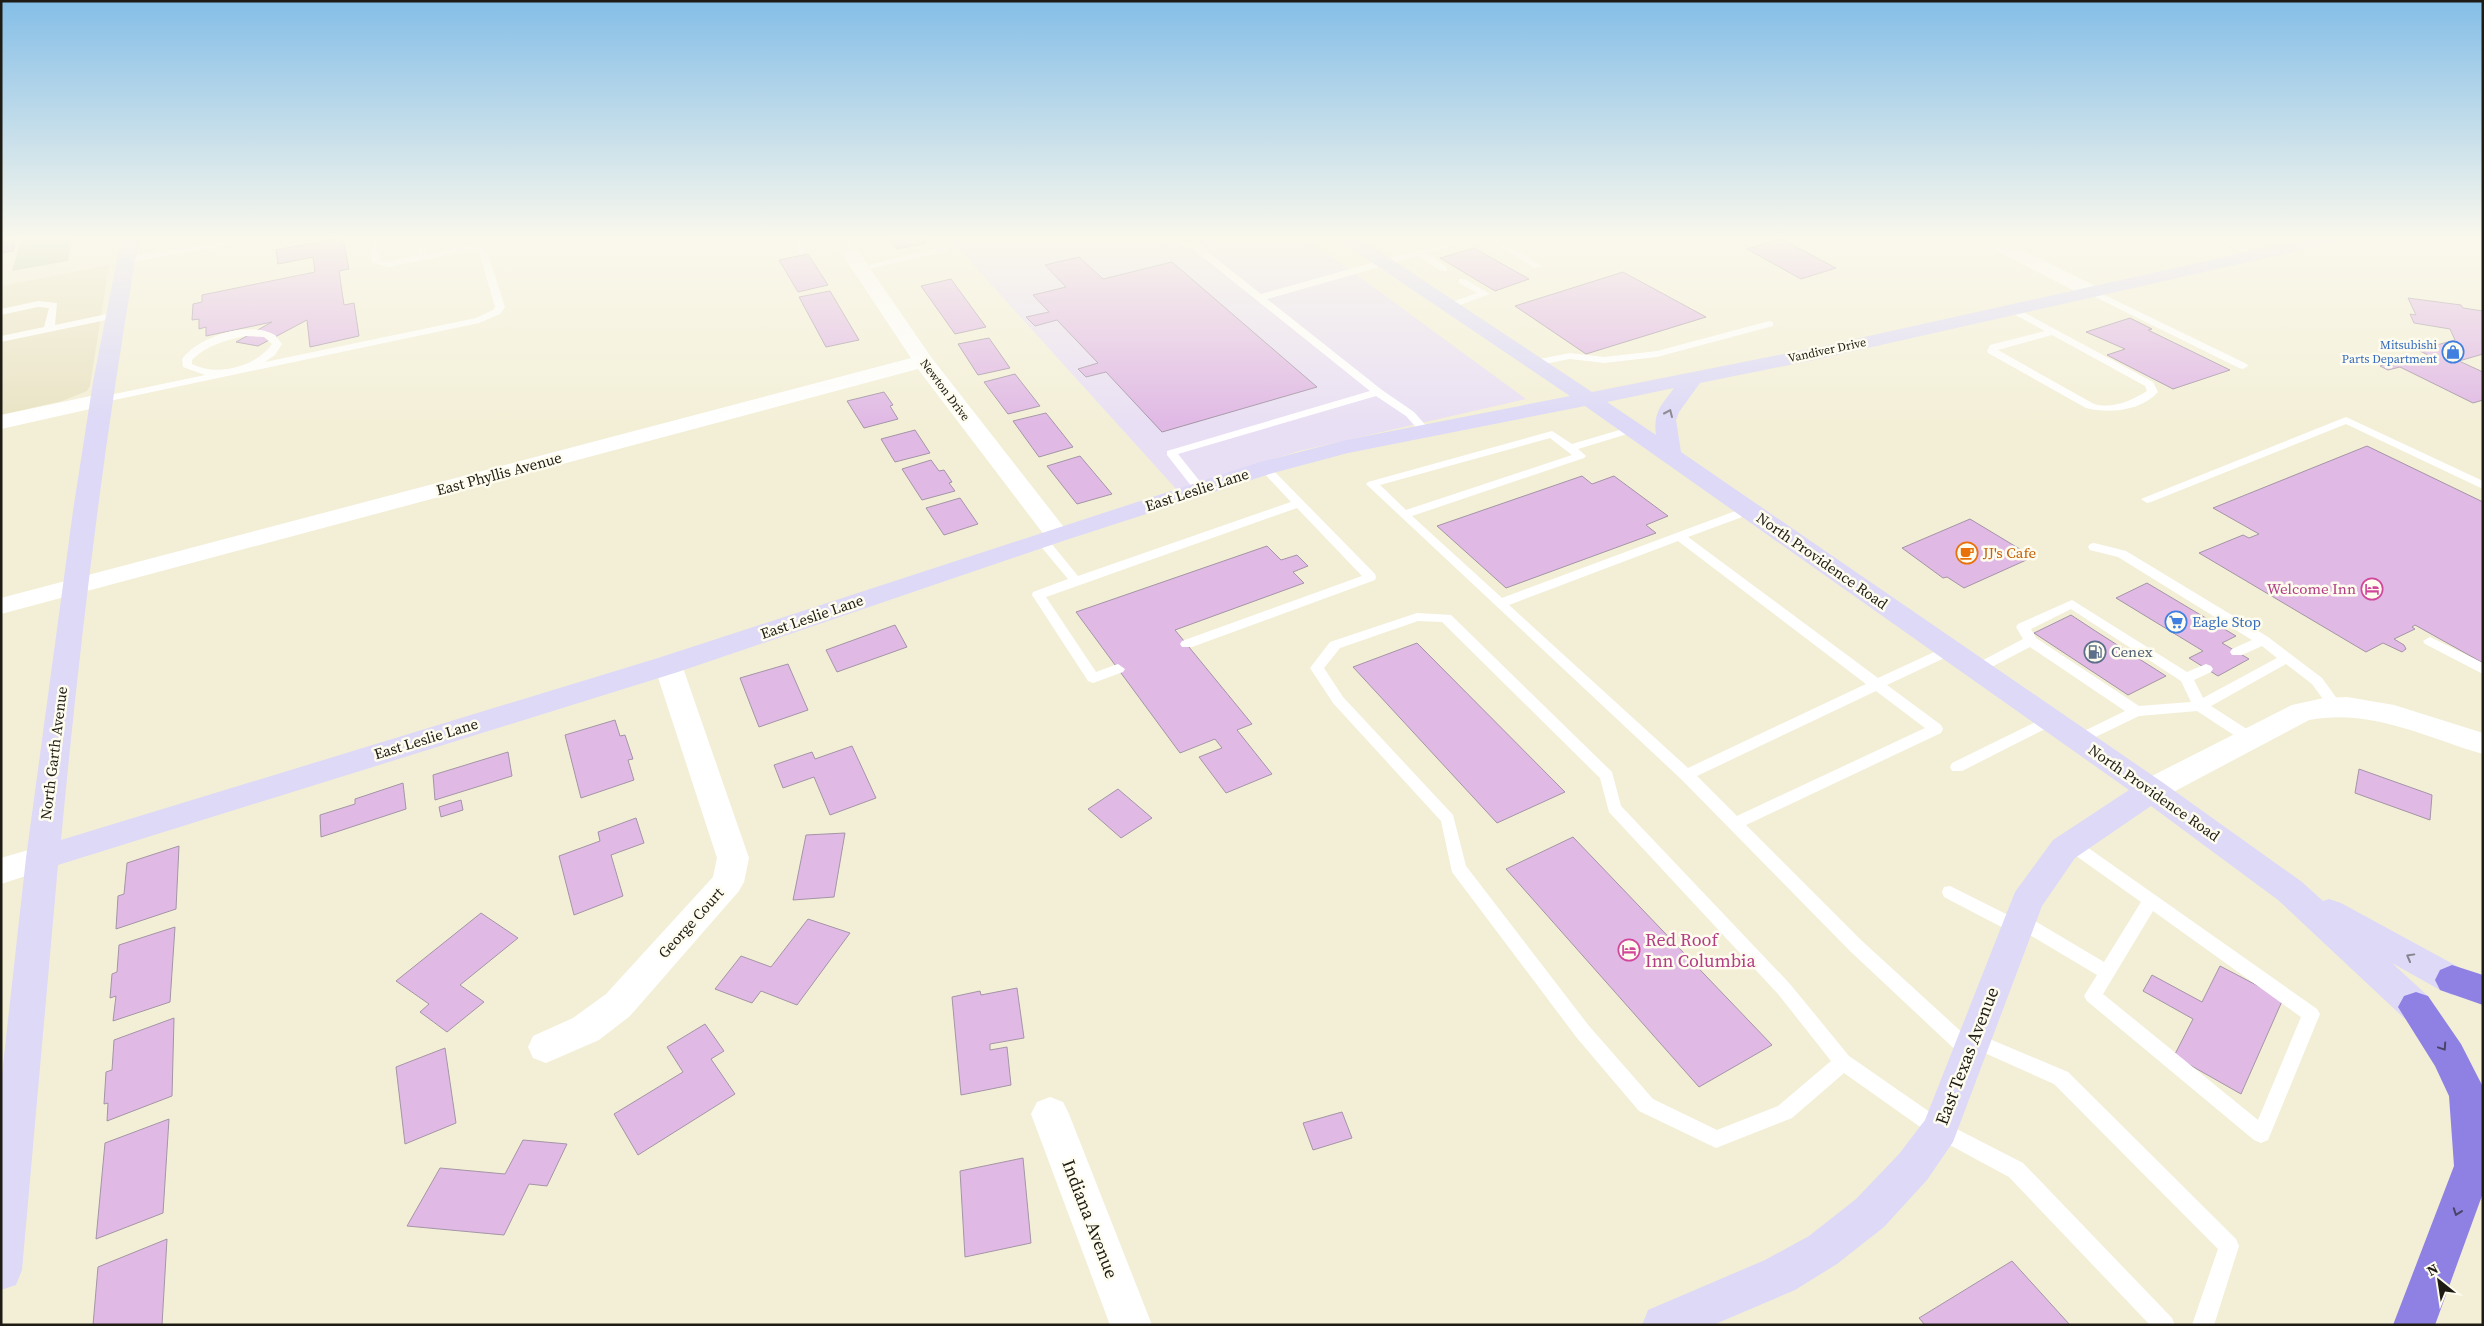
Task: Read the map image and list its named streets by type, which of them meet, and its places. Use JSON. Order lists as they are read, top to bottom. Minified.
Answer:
{"streets":{"street":["Vandiver Drive","Newton Drive","East Phyllis Avenue","East Leslie Lane","North Providence Road","North Garth Avenue","George Court","East Texas Avenue","Indiana Avenue"]},"crossings":[["Vandiver Drive","East Leslie Lane"],["Vandiver Drive","North Providence Road"],["Newton Drive","East Phyllis Avenue"],["Newton Drive","East Leslie Lane"],["East Phyllis Avenue","North Garth Avenue"],["East Leslie Lane","North Providence Road"],["East Leslie Lane","North Garth Avenue"],["East Leslie Lane","George Court"],["North Providence Road","East Texas Avenue"]],"places":{"shop":["Mitsubishi Parts Department"],"cafe":["JJ's Cafe"],"hotel":["Welcome Inn","Red Roof Inn Columbia"],"supermarket":["Eagle Stop"],"fuel station":["Cenex"]},"north":"top left"}
